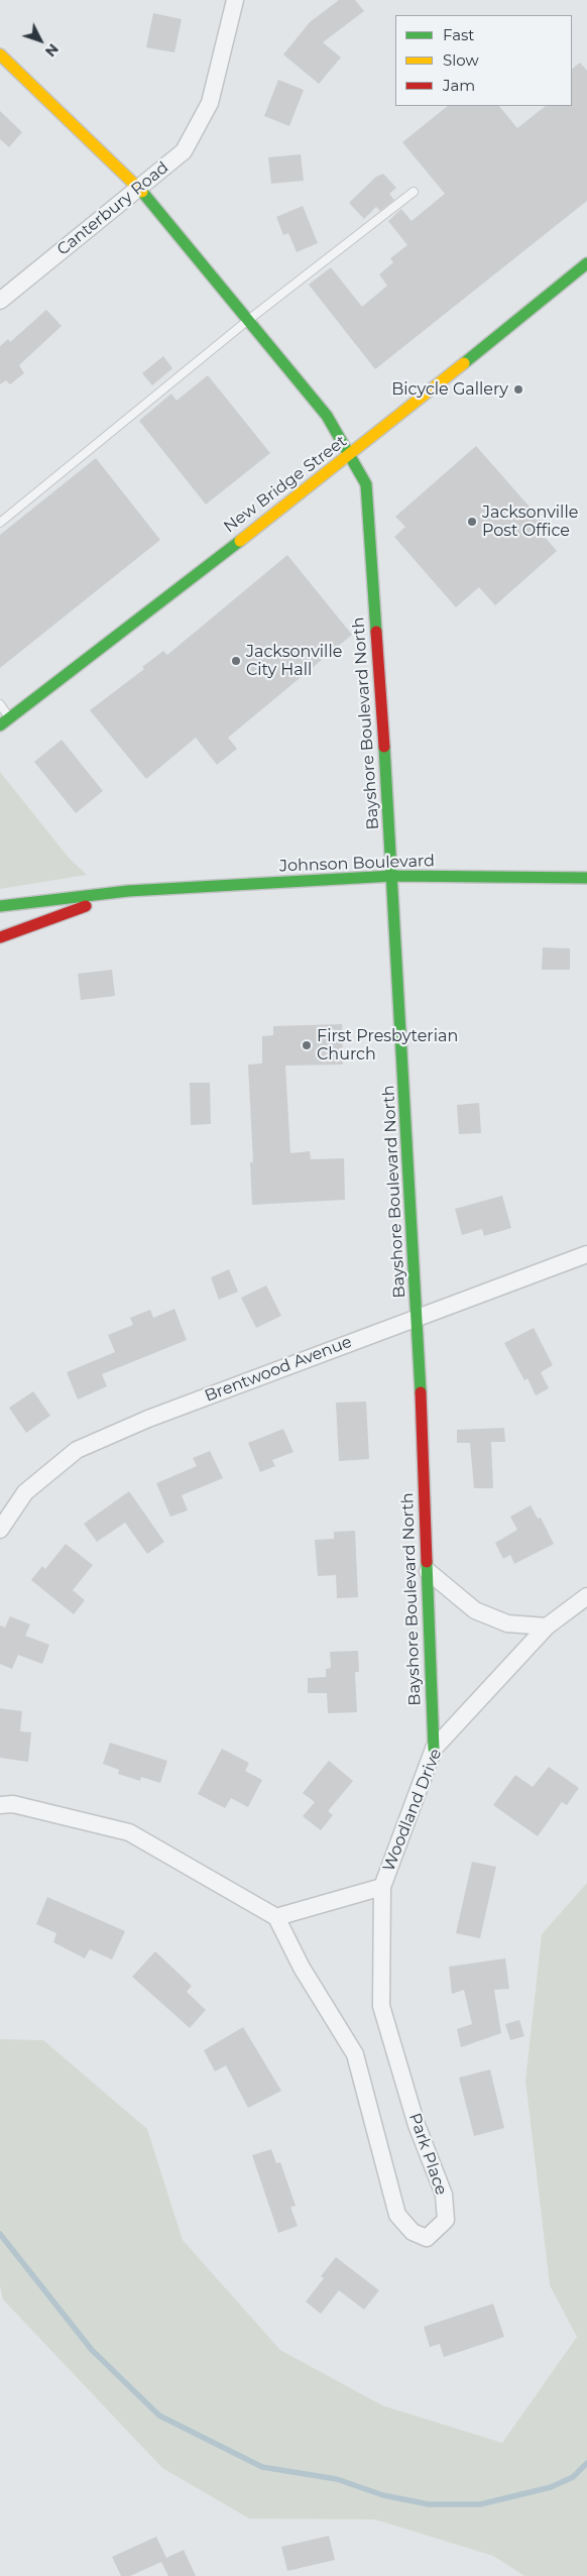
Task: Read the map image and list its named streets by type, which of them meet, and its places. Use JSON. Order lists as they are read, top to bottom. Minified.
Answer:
{"streets":{"street":["Canterbury Road","New Bridge Street","Bayshore Boulevard North","Johnson Boulevard","Brentwood Avenue","Woodland Drive","Park Place"]},"crossings":[["Canterbury Road","Bayshore Boulevard North"],["New Bridge Street","Bayshore Boulevard North"],["Bayshore Boulevard North","Johnson Boulevard"],["Bayshore Boulevard North","Brentwood Avenue"],["Bayshore Boulevard North","Woodland Drive"],["Woodland Drive","Park Place"]],"places":["Bicycle Gallery","Jacksonville Post Office","Jacksonville City Hall","First Presbyterian Church"],"legend":["Fast","Slow","Jam"],"north":"bottom right"}
